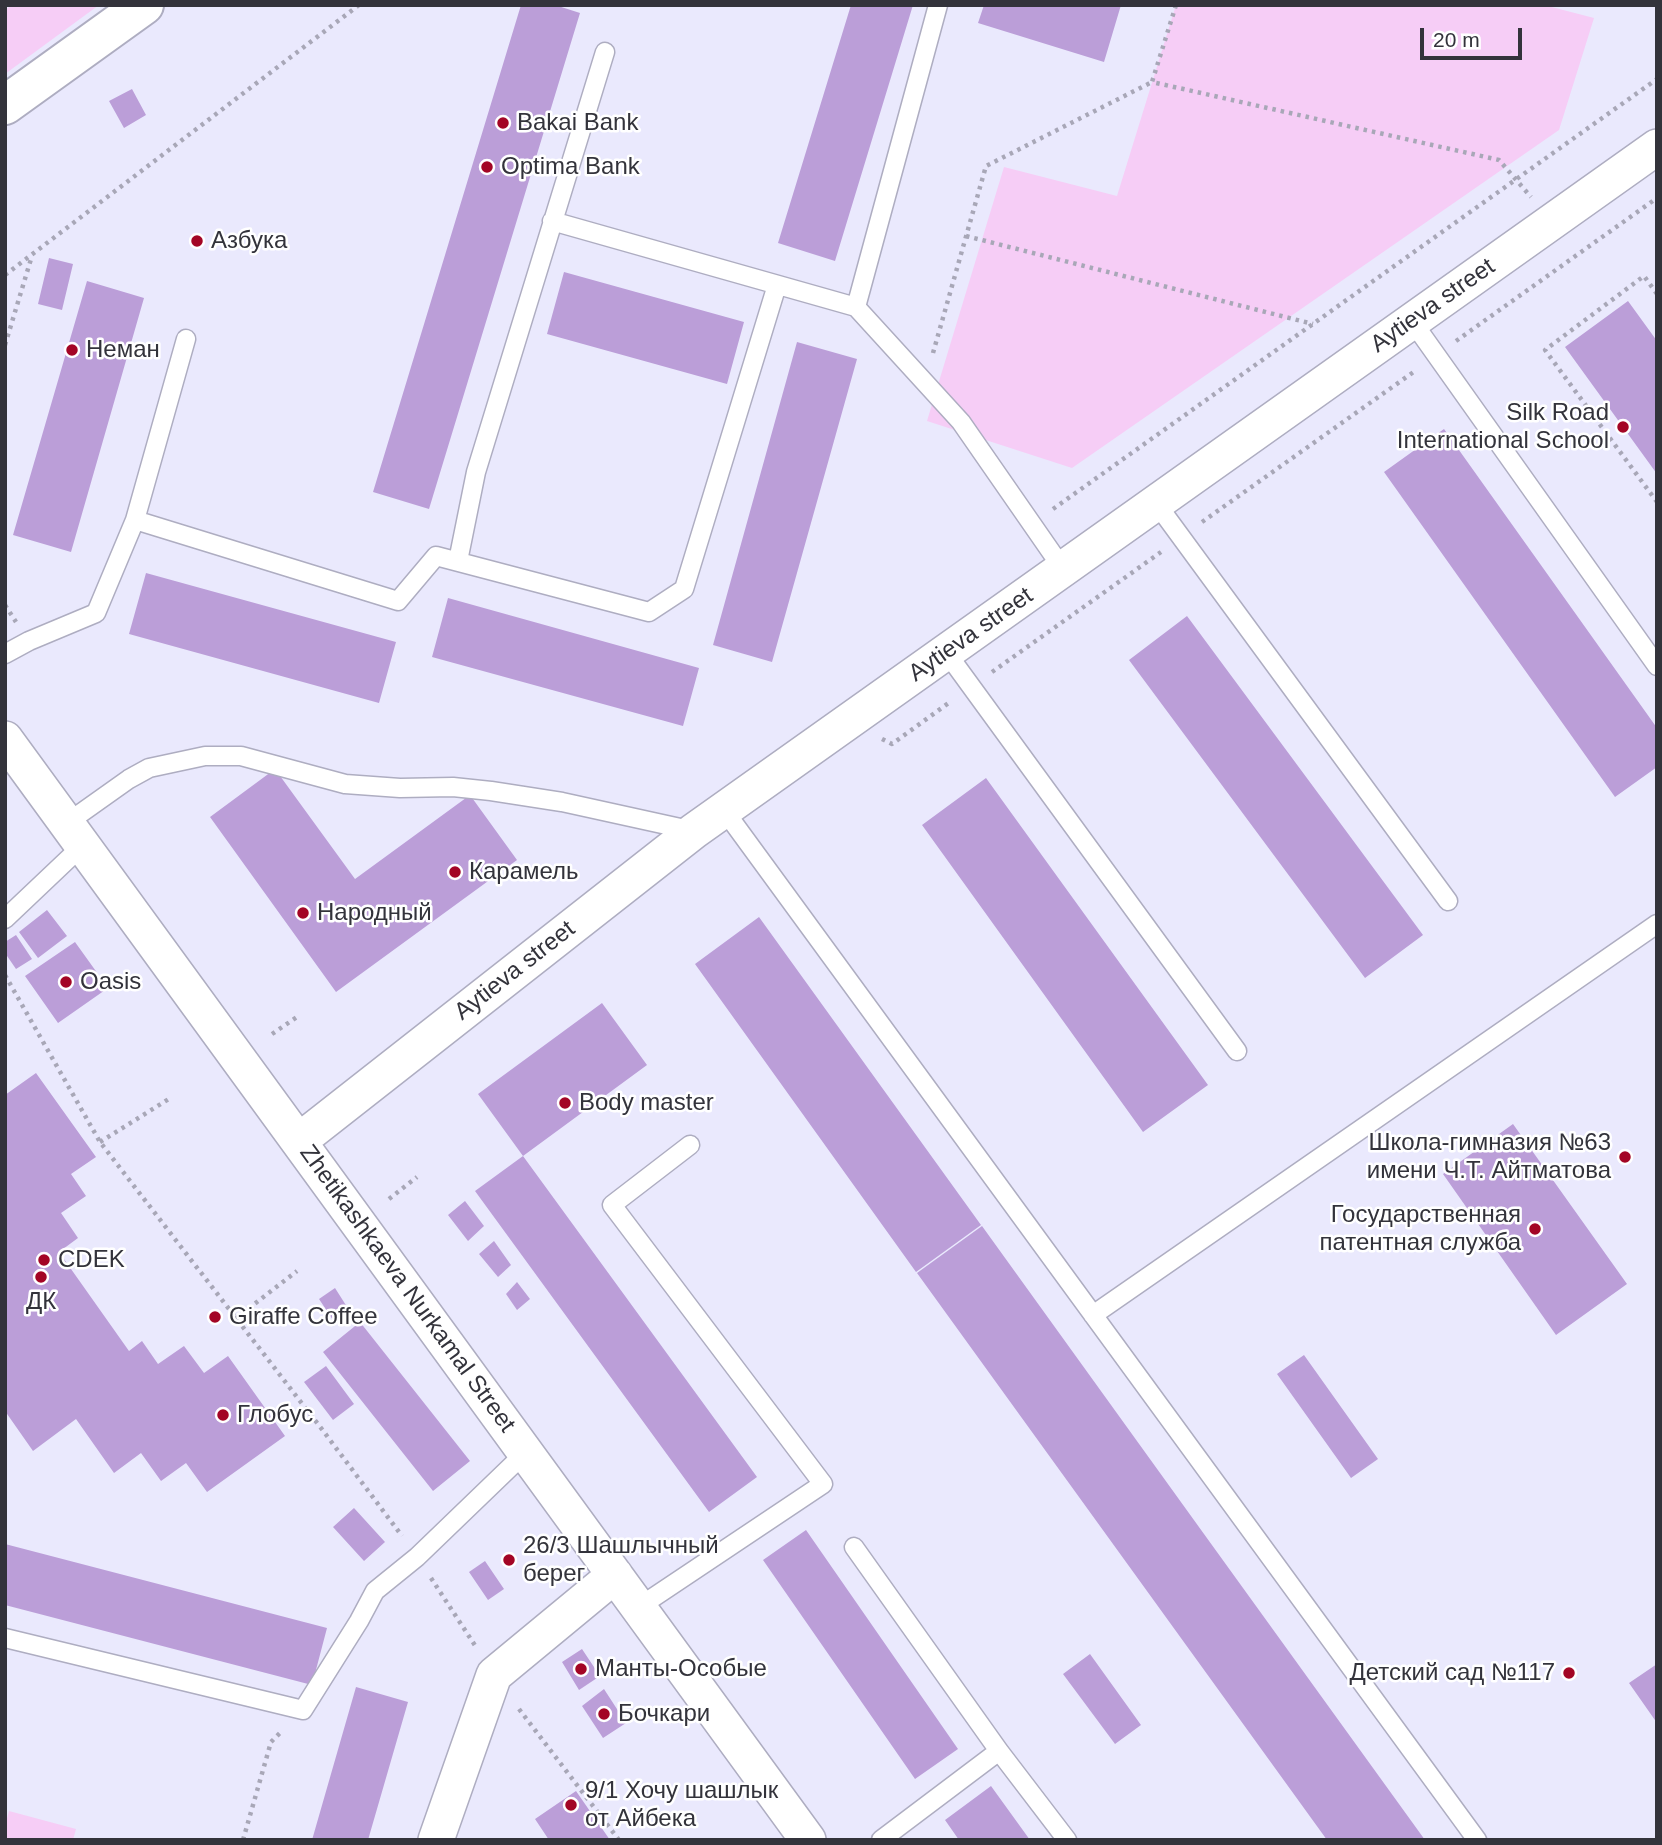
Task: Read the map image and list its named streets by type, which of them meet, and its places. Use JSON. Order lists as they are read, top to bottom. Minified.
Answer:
{"streets":{"street":["Aytieva street","Zhetikashkaeva Nurkamal Street"]},"crossings":[["Aytieva street","Zhetikashkaeva Nurkamal Street"]],"places":["Bakai Bank","Optima Bank","Азбука","Неман","Silk Road International School","Карамель","Народный","Oasis","Body master","Школа-гимназия №63 имени Ч.Т. Айтматова","Государственная патентная служба","CDEK","ДК","Giraffe Coffee","Глобус","26/3 Шашлычный берег","Манты-Особые","Детский сад №117","Бочкари","9/1 Хочу шашлык от Айбека"],"scale_bar":"20 m"}
